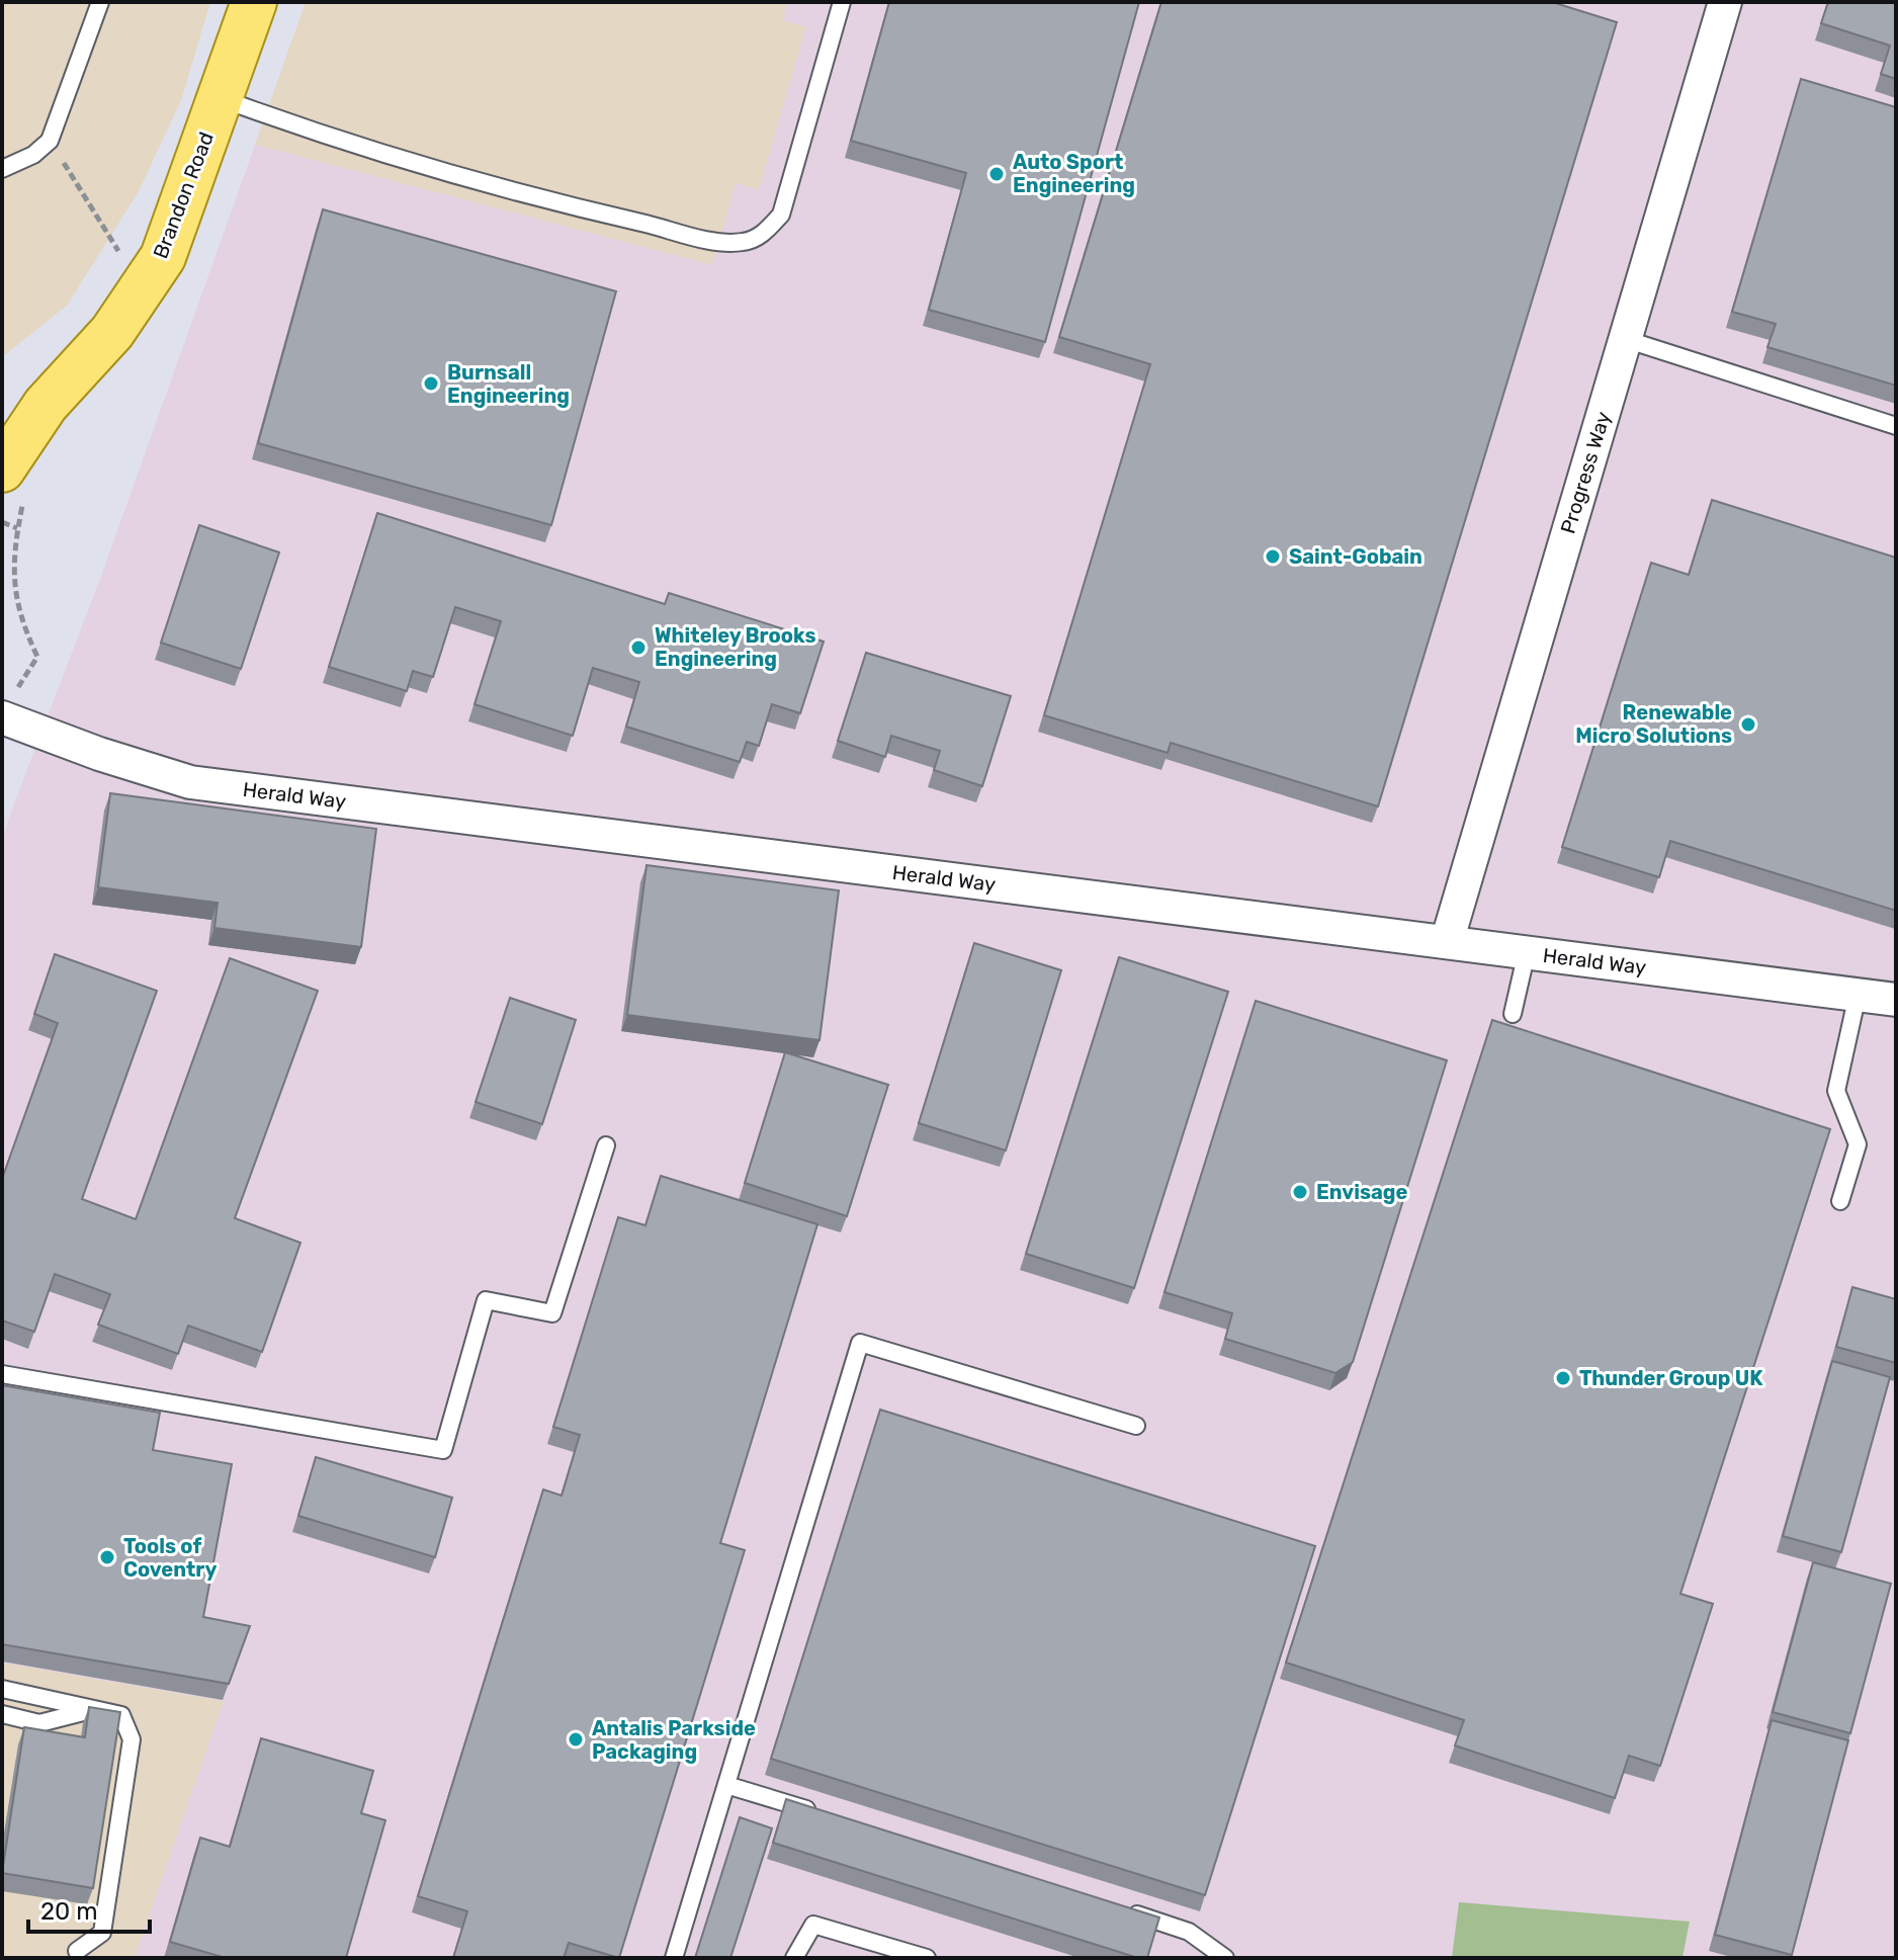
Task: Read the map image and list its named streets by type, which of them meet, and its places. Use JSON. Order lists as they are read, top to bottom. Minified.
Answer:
{"streets":{"main road":["Brandon Road"],"street":["Progress Way","Herald Way"]},"crossings":[["Progress Way","Herald Way"]],"places":["Auto Sport Engineering","Burnsall Engineering","Saint-Gobain","Whiteley Brooks Engineering","Renewable Micro Solutions","Envisage","Thunder Group UK","Tools of Coventry","Antalis Parkside Packaging"],"scale_bar":"20 m"}
